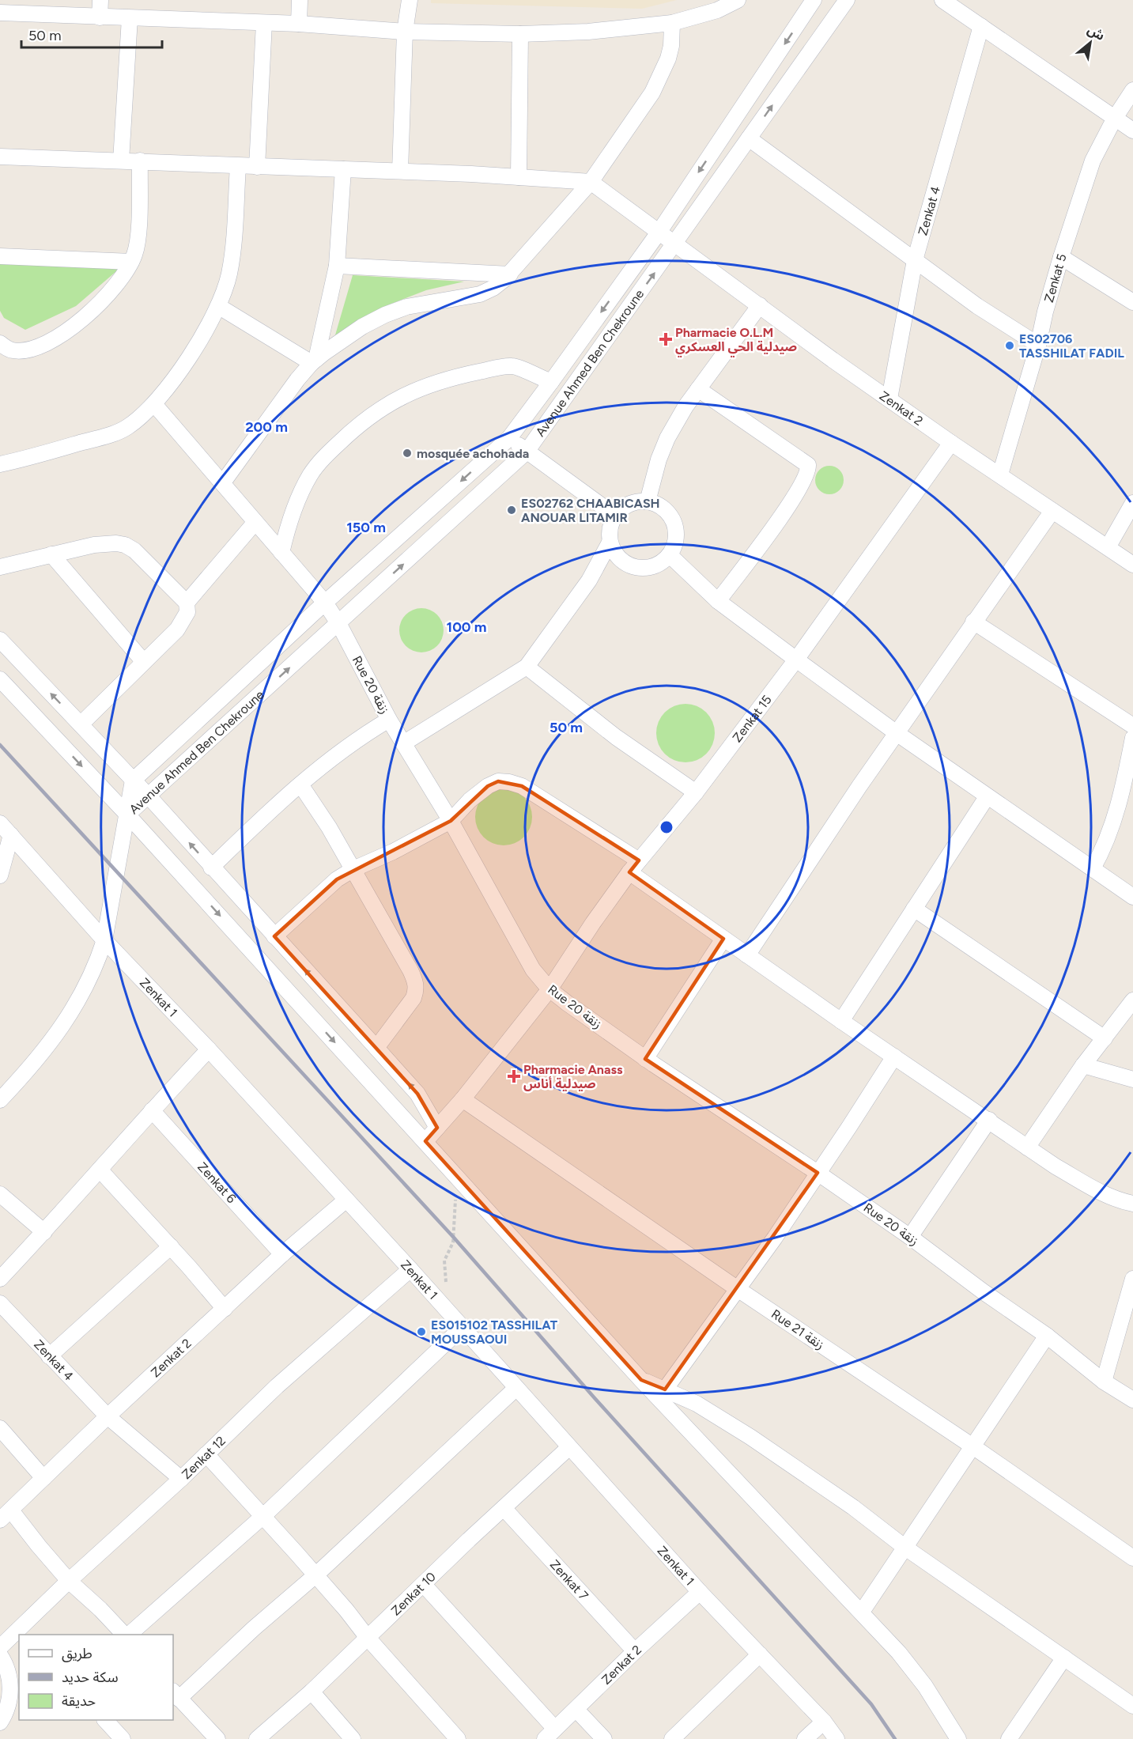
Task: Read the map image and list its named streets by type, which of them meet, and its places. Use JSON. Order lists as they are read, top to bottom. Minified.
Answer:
{"streets":{"street":["Zenkat 4","Zenkat 5","Avenue Ahmed Ben Chekroune","Zenkat 2","Rue 20 زنقة","Zenkat 15","Zenkat 1","Zenkat 6","Rue 21 زنقة","Zenkat 12","Zenkat 7","Zenkat 10"]},"crossings":[["Zenkat 4","Zenkat 2"],["Zenkat 4","Zenkat 12"],["Zenkat 5","Zenkat 2"],["Avenue Ahmed Ben Chekroune","Zenkat 2"],["Avenue Ahmed Ben Chekroune","Rue 20 زنقة"],["Zenkat 2","Zenkat 15"],["Zenkat 2","Zenkat 1"],["Zenkat 2","Zenkat 6"],["Zenkat 2","Zenkat 7"],["Rue 20 زنقة","Zenkat 15"],["Zenkat 15","Rue 21 زنقة"],["Zenkat 1","Zenkat 12"],["Zenkat 1","Zenkat 10"],["Zenkat 7","Zenkat 10"]],"places":{"health":["Pharmacie O.L.M صيدلية الحي العسكري","Pharmacie Anass صيدلية أناس"],"other":["ES02706 TASSHILAT FADIL","mosquée achohada","ES02762 CHAABICASH ANOUAR LITAMIR","ES015102 TASSHILAT MOUSSAOUI"]},"legend":["طريق","سكة حديد","حديقة"],"scale_bar":"50 m","north":"top right","rings":["200 m","150 m","100 m","50 m"]}
